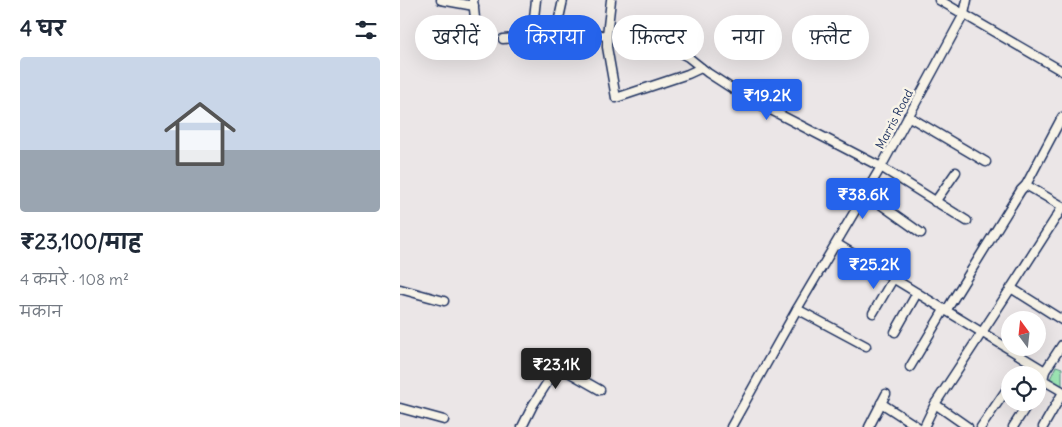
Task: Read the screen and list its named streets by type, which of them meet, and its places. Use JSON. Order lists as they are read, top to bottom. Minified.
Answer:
{"streets":{"street":["Marris Road"]},"north":"top","page":{"heading":"4 घर","chip":["खरीदें","किराया","फ़िल्टर","नया","फ़्लैट"],"list":[{"name":"₹23,100/माह","note":"4 कमरे · 108 m² · मकान"}],"price":["₹19.2K","₹38.6K","₹25.2K","₹23.1K"]}}
